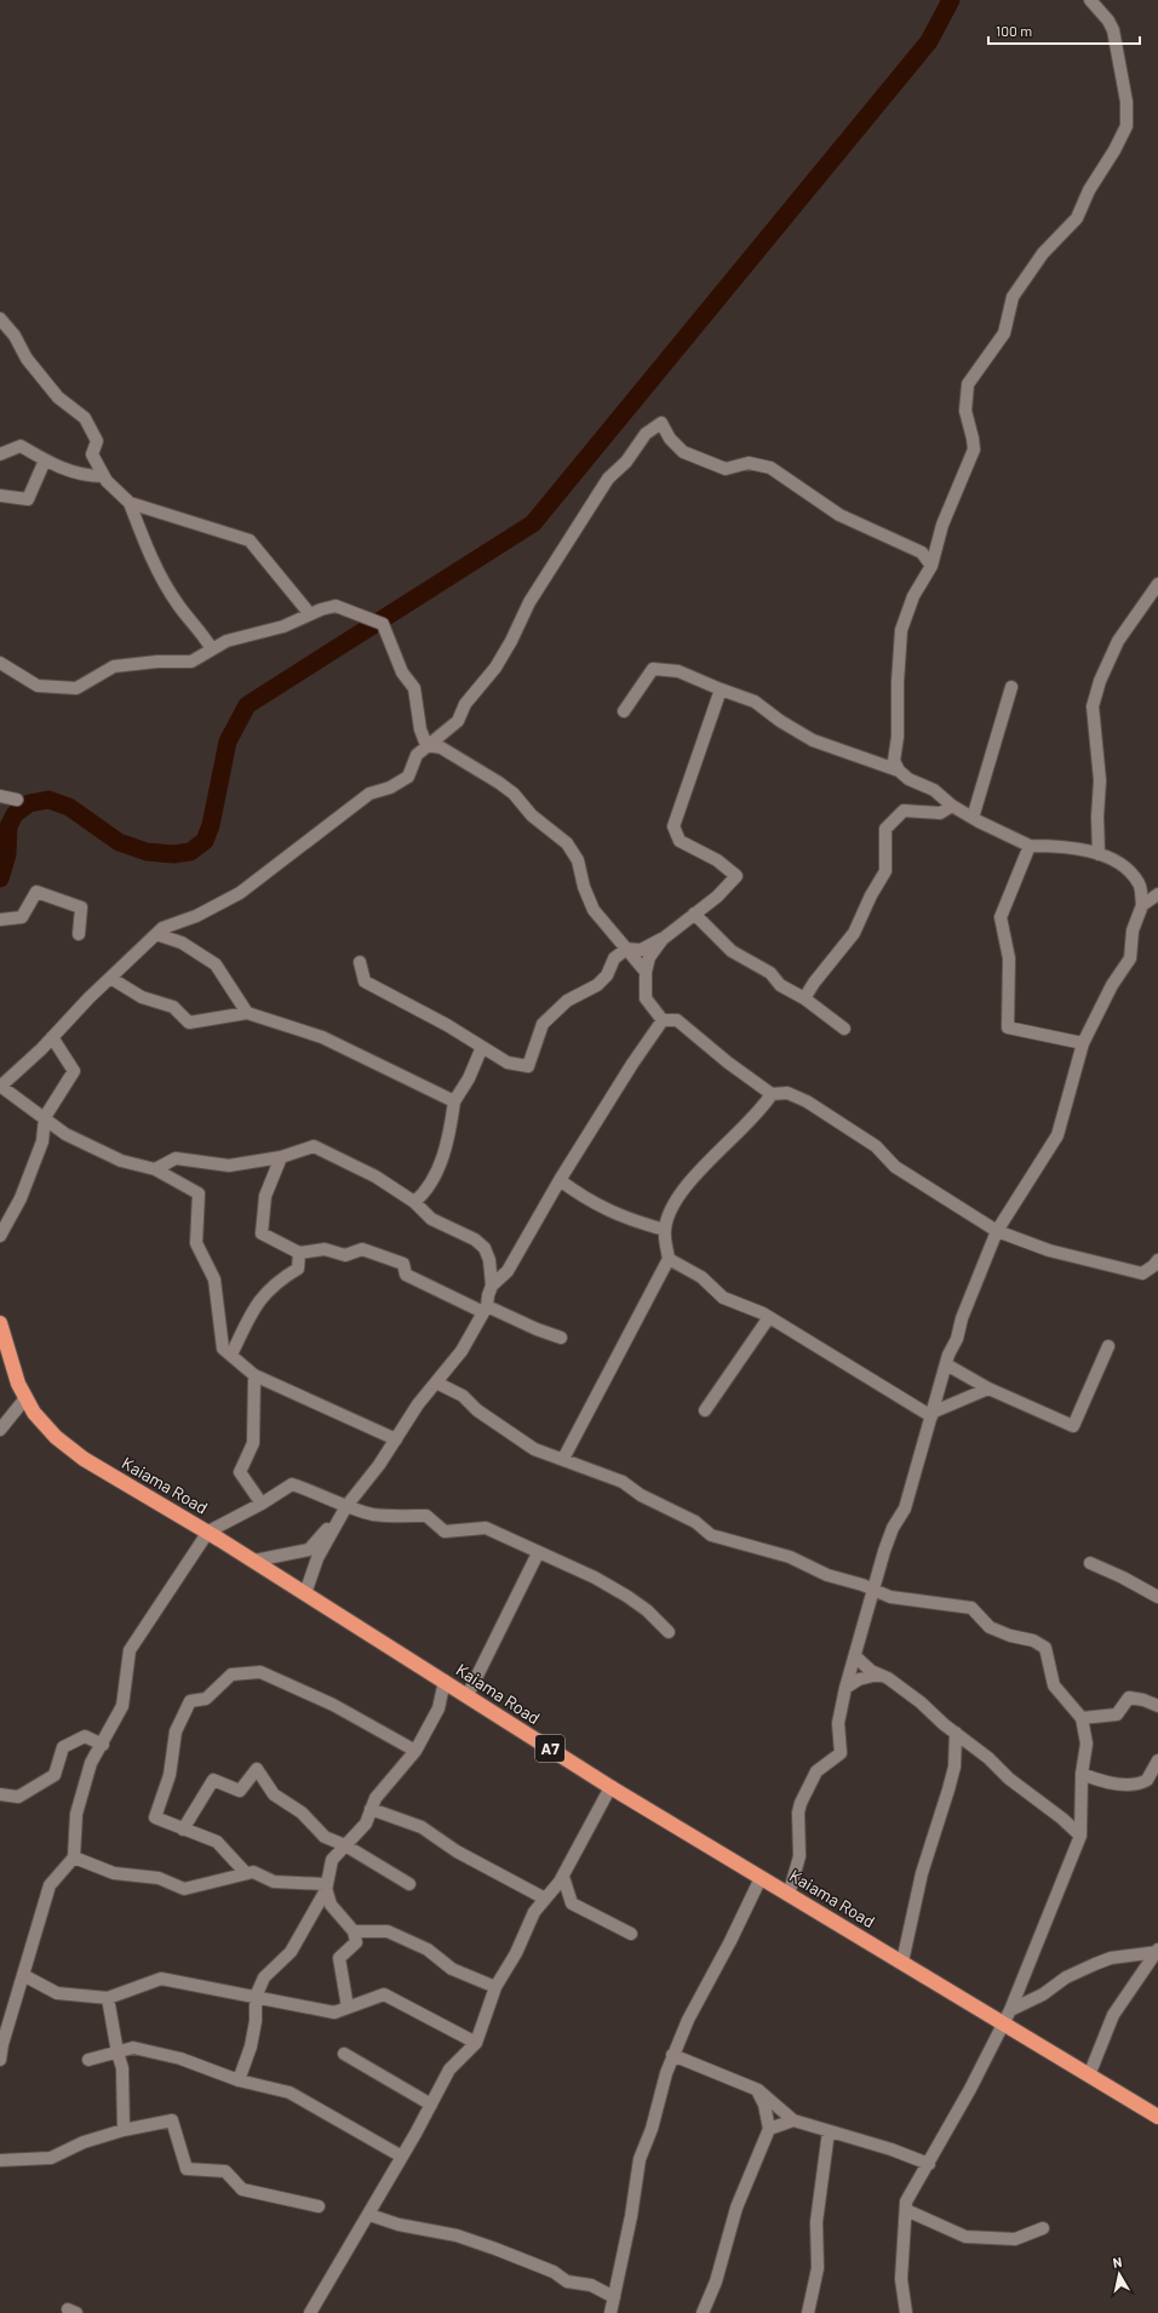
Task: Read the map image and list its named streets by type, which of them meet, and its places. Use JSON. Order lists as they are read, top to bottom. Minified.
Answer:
{"streets":{"highway":["Kaiama Road","A7"]},"scale_bar":"100 m","north":"top"}
